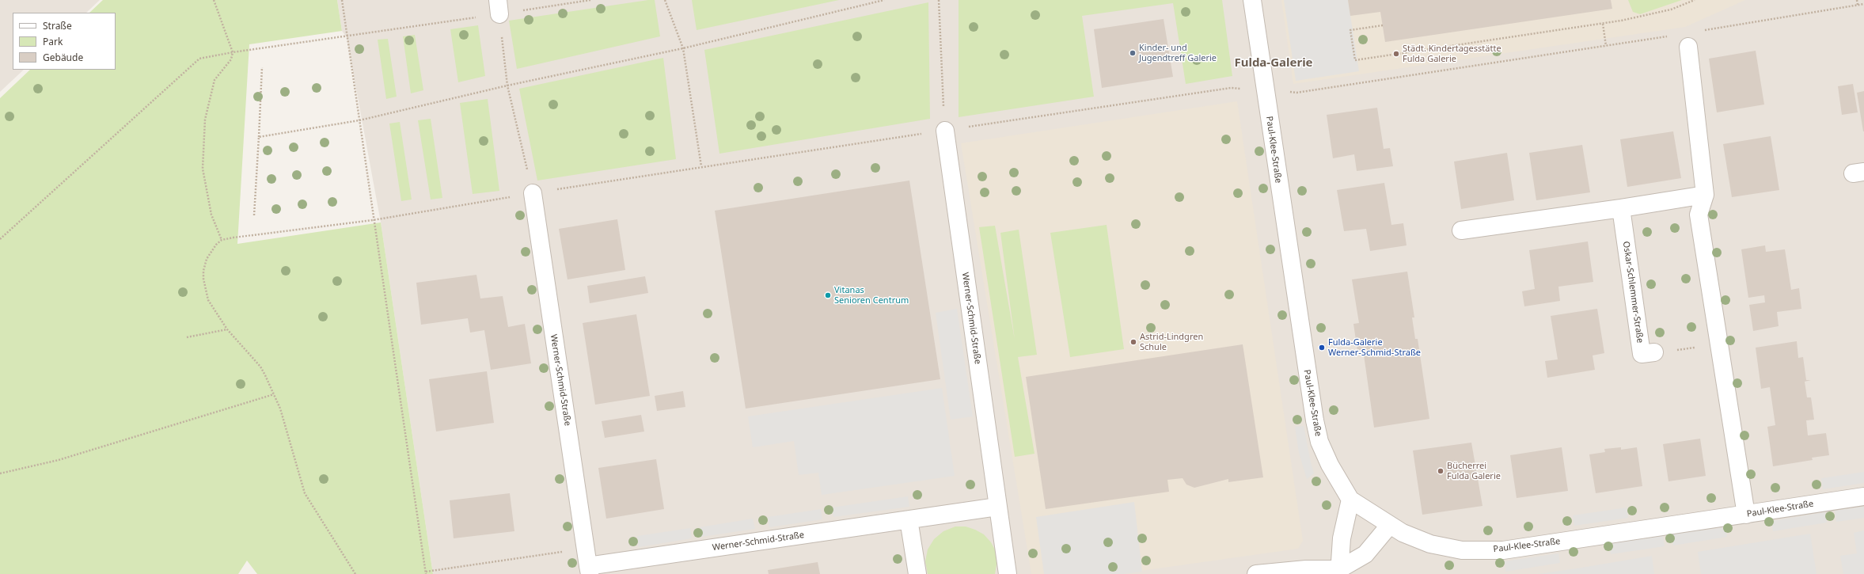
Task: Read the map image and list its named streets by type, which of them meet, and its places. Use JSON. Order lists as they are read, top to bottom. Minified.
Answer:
{"streets":{"street":["Paul-Klee-Straße","Oskar-Schlemmer-Straße","Werner-Schmid-Straße"]},"districts":["Fulda-Galerie"],"places":["Kinder- und Jugendtreff Galerie","Städt. Kindertagesstätte Fulda Galerie","Vitanas Senioren Centrum","Astrid-Lindgren Schule","Fulda-Galerie Werner-Schmid-Straße","Bücherrei Fulda Galerie"],"legend":["Straße","Park","Gebäude"]}
